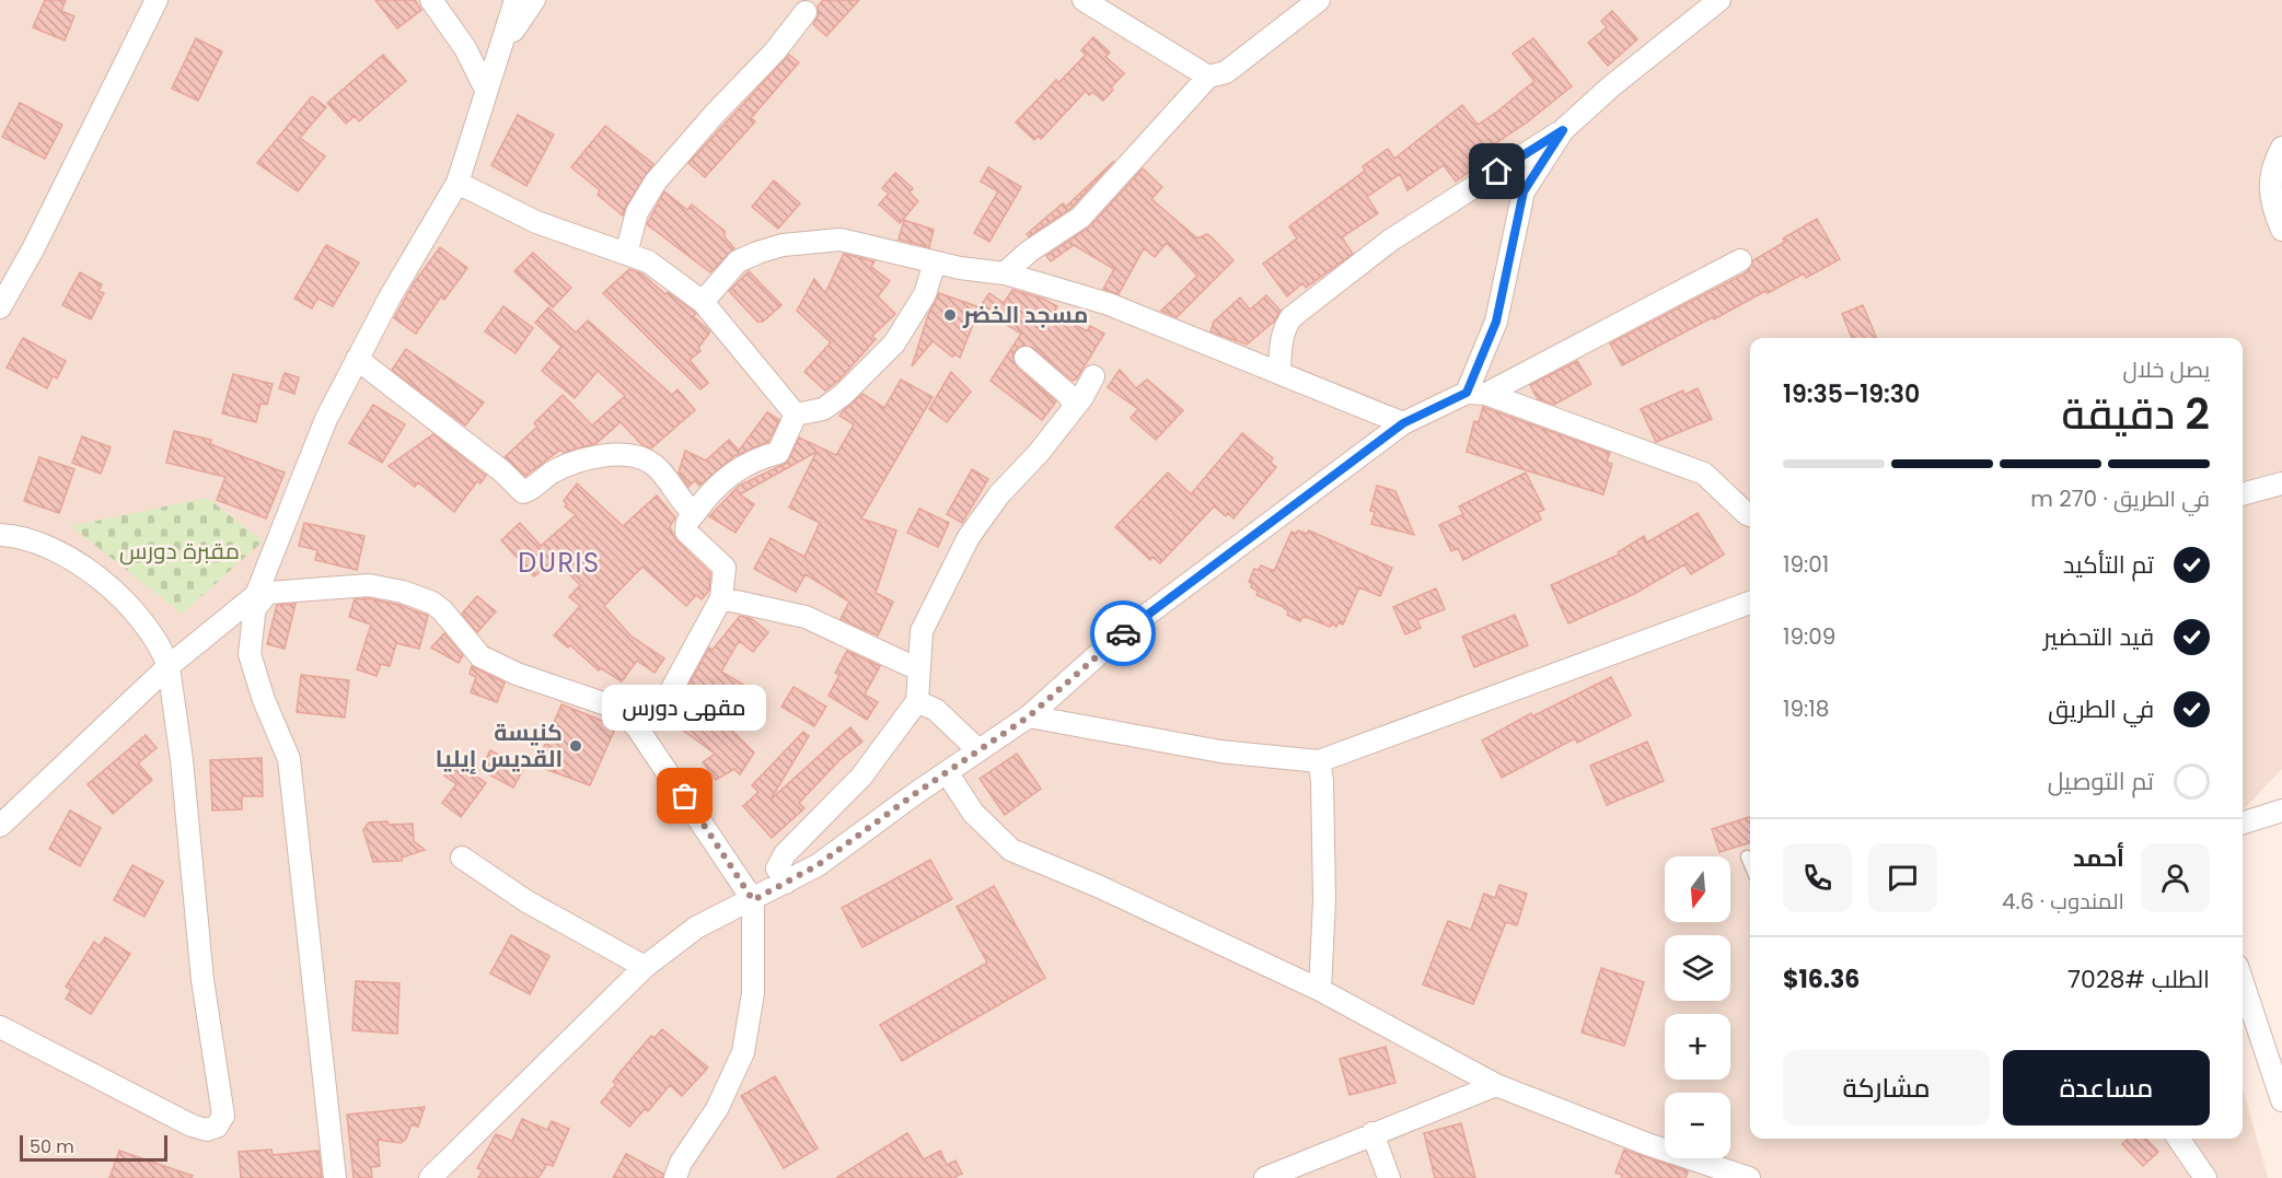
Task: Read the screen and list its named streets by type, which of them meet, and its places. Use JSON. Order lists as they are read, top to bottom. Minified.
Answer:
{"districts":["DURIS"],"parks":["مقبرة دورس"],"places":["مسجد الخضر","كنيسة القديس إيليا","مقهى دورس"],"scale_bar":"50 m","north":"bottom","page":{"heading":["2 دقيقة","يصل خلال","19:30–19:35"],"panel":["أحمد","المندوب · 4.6","الطلب #7028","$16.36"],"bar":"في الطريق · 270 m","list":[["تم التأكيد","19:01"],["قيد التحضير","19:09"],["في الطريق","19:18"],"تم التوصيل"],"bubble":"مقهى دورس","map_buttons":["+","−"],"buttons":["مساعدة","مشاركة"],"scale":"50 m"}}
